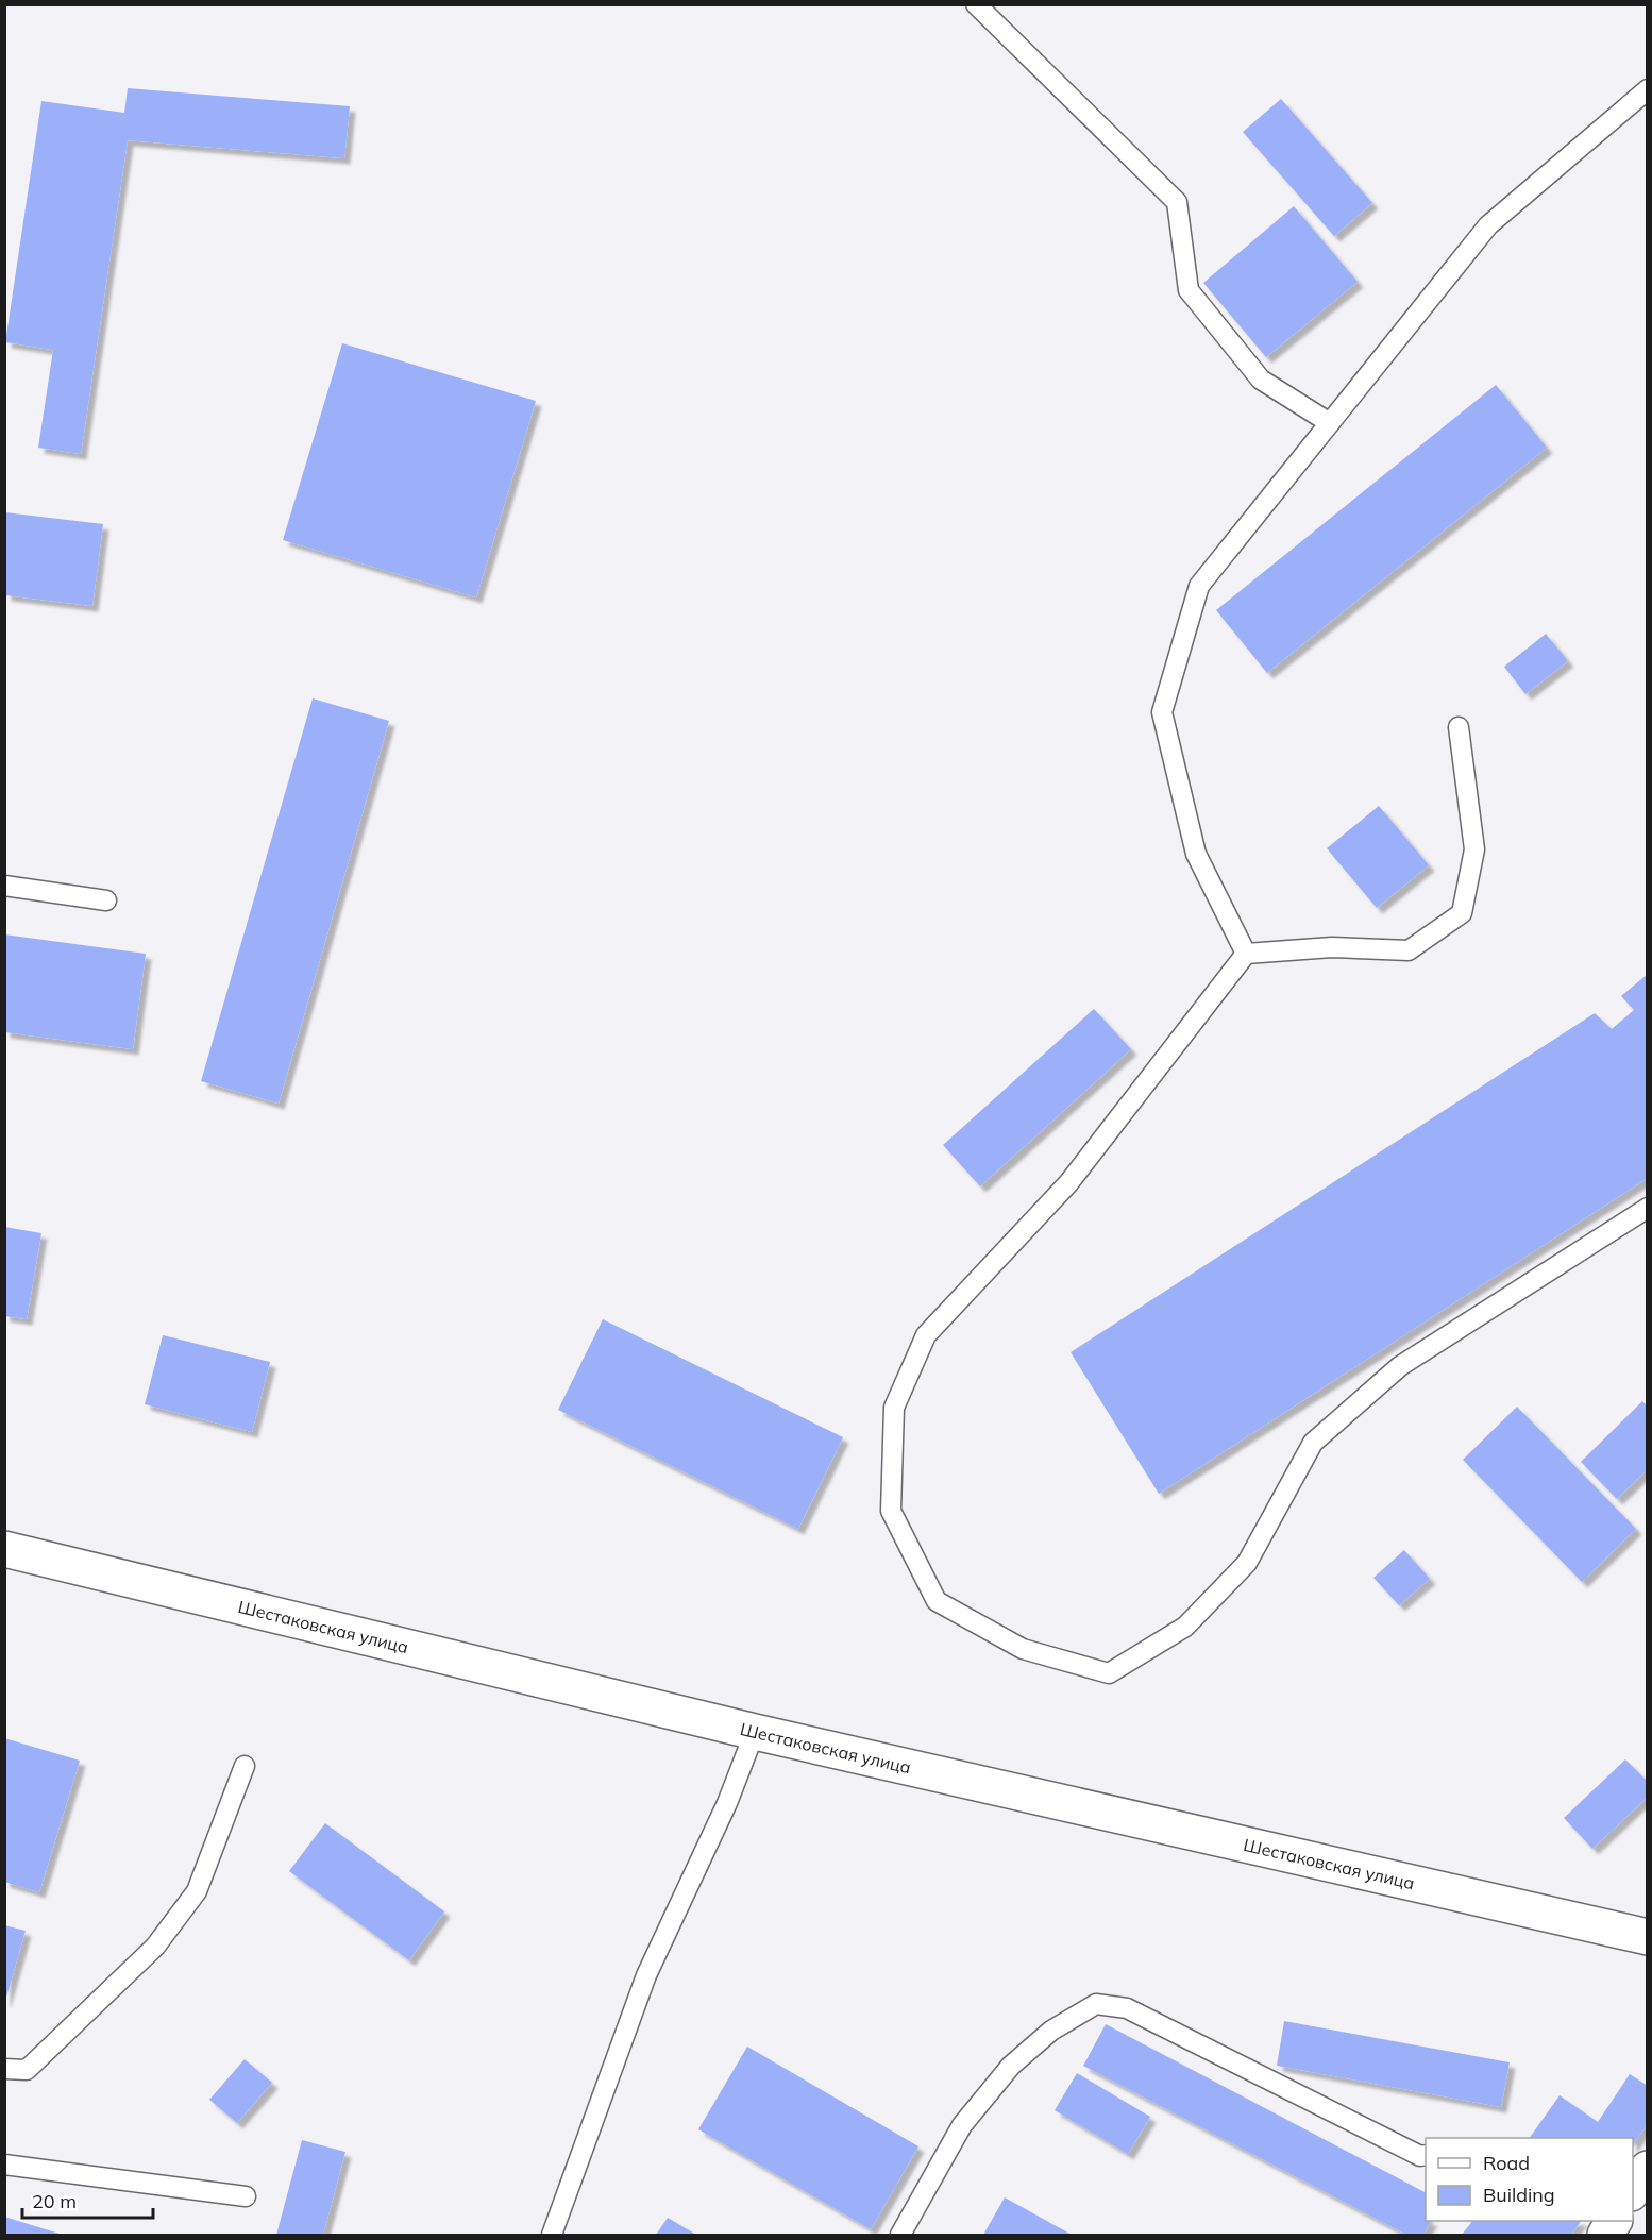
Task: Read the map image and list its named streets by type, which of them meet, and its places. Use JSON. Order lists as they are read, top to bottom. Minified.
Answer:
{"streets":{"main road":["Шестаковская улица"]},"legend":["Road","Building"],"scale_bar":"20 m"}
